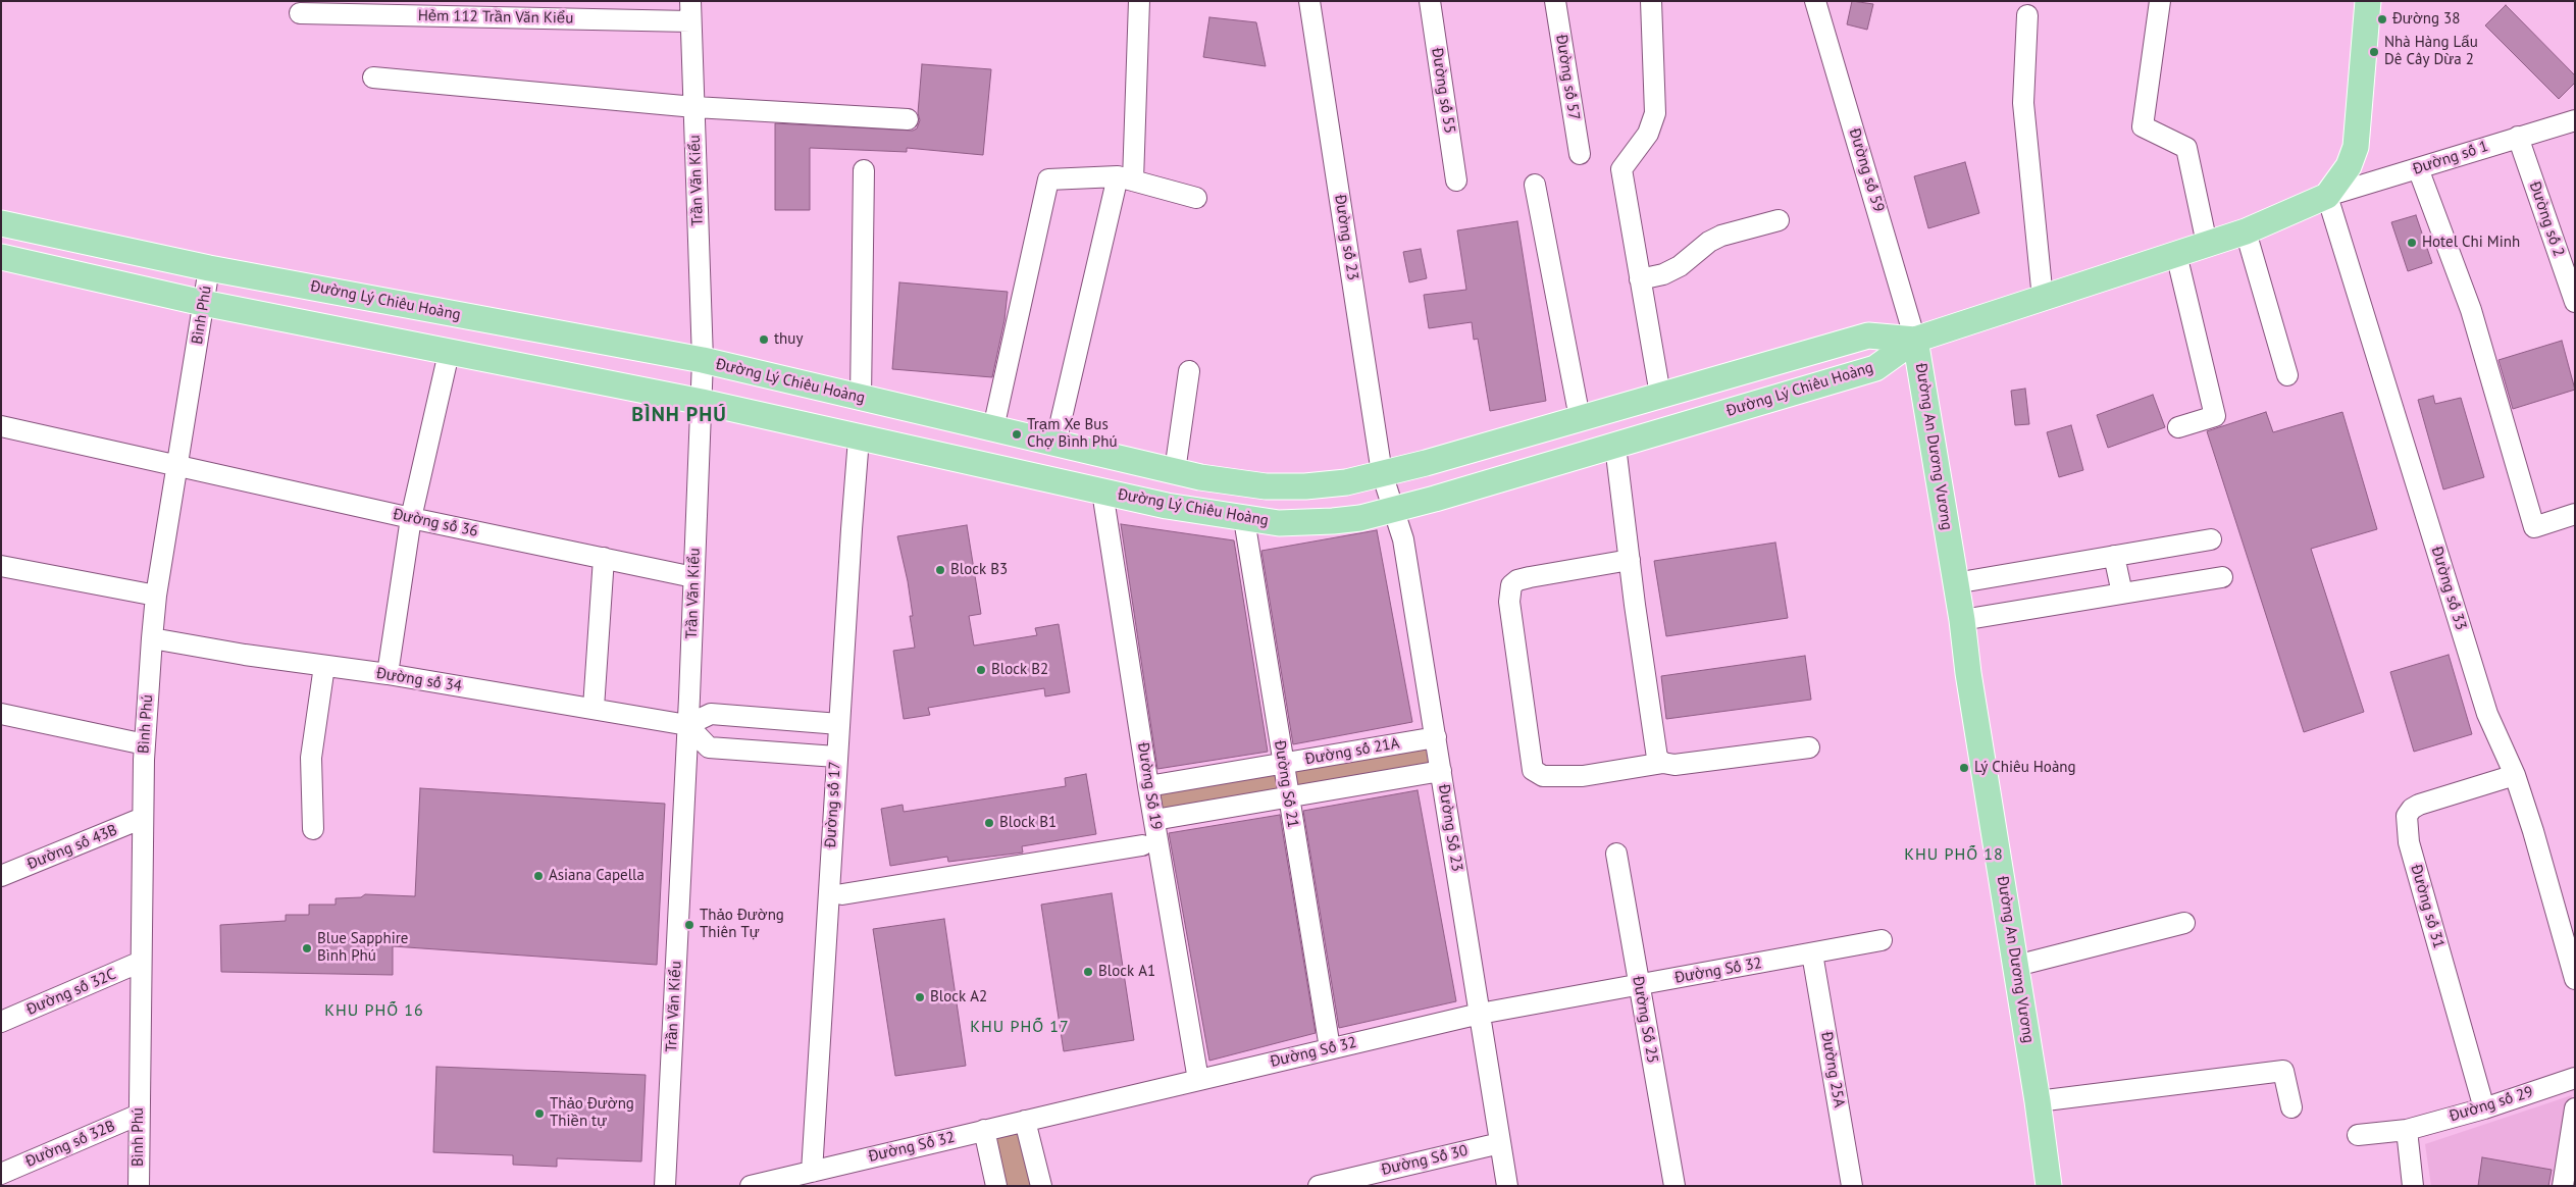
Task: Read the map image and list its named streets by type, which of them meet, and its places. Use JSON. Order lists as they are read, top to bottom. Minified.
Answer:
{"streets":{"main road":["Đường Lý Chiêu Hoàng","Đường An Dương Vương"],"street":["Hẻm 112 Trần Văn Kiểu","Đường số 57","Đường số 55","Đường số 1","Đường số 59","Trần Văn Kiểu","Đường số 2","Đường số 23","Bình Phú","Đường số 36","Đường số 33","Đường số 34","Đường số 21A","Đường Số 21","Đường Số 19","Đường số 17","Đường Số 23","Đường số 43B","Đường số 31","Đường Số 32","Đường số 32C","Đường Số 25","Đường 25A","Đường số 29","Đường số 32B","Đường Số 30"]},"crossings":[["Hẻm 112 Trần Văn Kiểu","Trần Văn Kiểu"],["Đường số 1","Đường số 2"],["Đường số 1","Đường số 33"],["Đường số 59","Đường Lý Chiêu Hoàng"],["Đường số 59","Đường An Dương Vương"],["Trần Văn Kiểu","Đường Lý Chiêu Hoàng"],["Trần Văn Kiểu","Đường số 36"],["Trần Văn Kiểu","Đường số 34"],["Đường số 23","Đường Lý Chiêu Hoàng"],["Đường số 23","Đường Số 23"],["Đường Lý Chiêu Hoàng","Bình Phú"],["Đường Lý Chiêu Hoàng","Đường An Dương Vương"],["Đường Lý Chiêu Hoàng","Đường Số 21"],["Đường Lý Chiêu Hoàng","Đường Số 19"],["Đường Lý Chiêu Hoàng","Đường số 17"],["Đường Lý Chiêu Hoàng","Đường Số 23"],["Bình Phú","Đường số 36"],["Bình Phú","Đường số 34"],["Bình Phú","Đường số 43B"],["Bình Phú","Đường số 32C"],["Bình Phú","Đường số 32B"],["Đường số 33","Đường số 31"],["Đường số 21A","Đường Số 21"],["Đường số 21A","Đường Số 19"],["Đường số 21A","Đường Số 23"],["Đường Số 21","Đường Số 32"],["Đường Số 19","Đường Số 32"],["Đường số 17","Đường Số 32"],["Đường Số 23","Đường Số 32"],["Đường Số 23","Đường Số 30"],["Đường số 31","Đường số 29"],["Đường Số 32","Đường Số 25"],["Đường Số 32","Đường 25A"]],"districts":["BÌNH PHÚ","KHU PHỐ 18","KHU PHỐ 16","KHU PHỐ 17"],"places":["Đường 38","Nhà Hàng Lẩu Dê Cây Dừa 2","Hotel Chi Minh","thuy","Trạm Xe Bus Chợ Bình Phú","Block B3","Block B2","Lý Chiêu Hoàng","Block B1","Asiana Capella","Thảo Đường Thiên Tự","Blue Sapphire Bình Phú","Block A1","Block A2","Thảo Đường Thiền tự"]}
